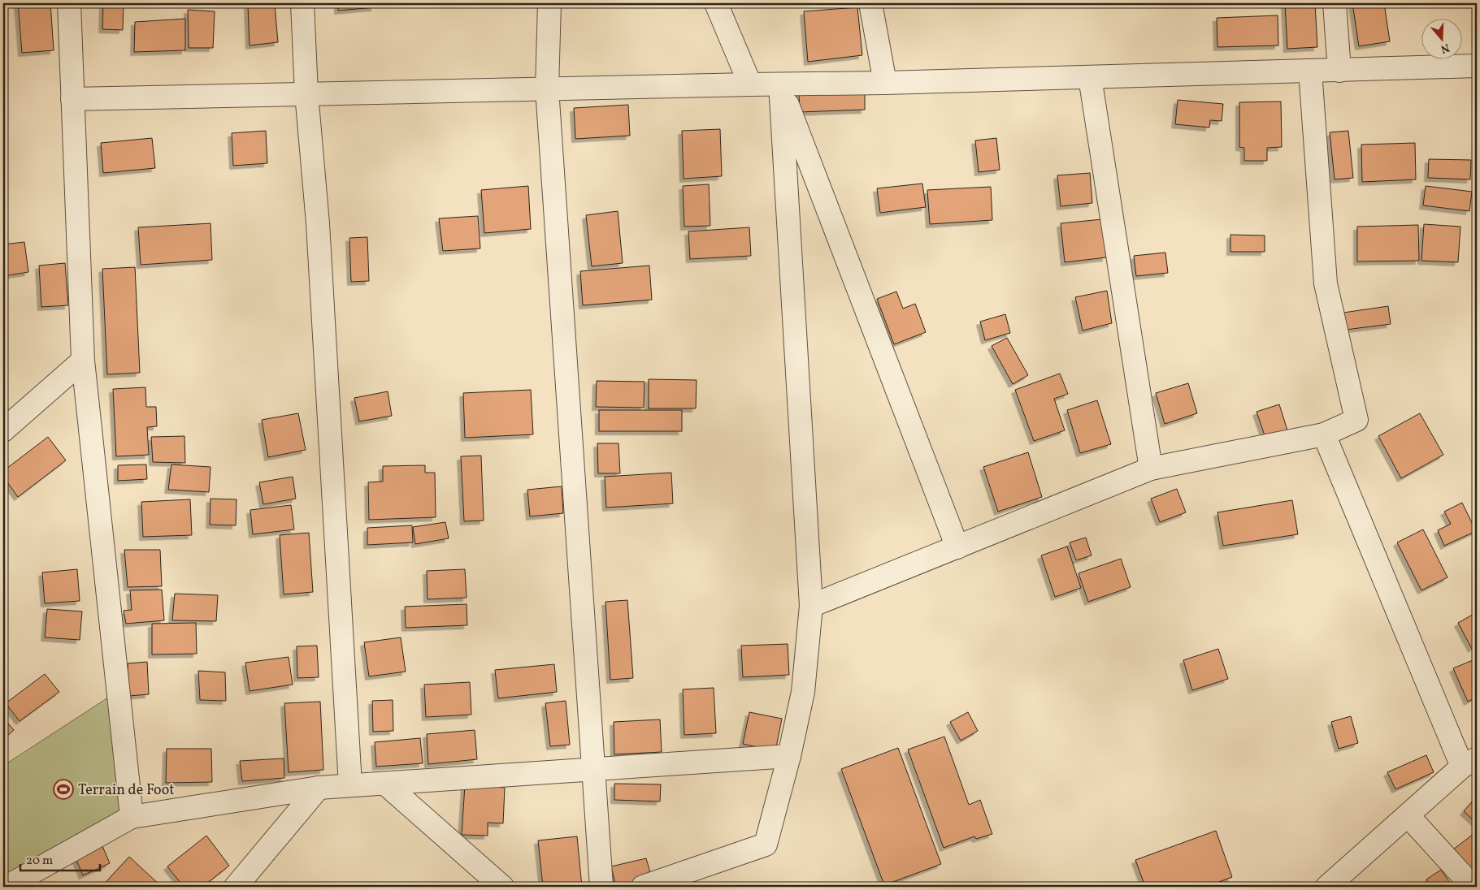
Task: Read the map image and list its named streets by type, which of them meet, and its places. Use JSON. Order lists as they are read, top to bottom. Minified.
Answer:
{"places":{"sports":["Terrain de Foot"]},"scale_bar":"20 m","north":"bottom"}
